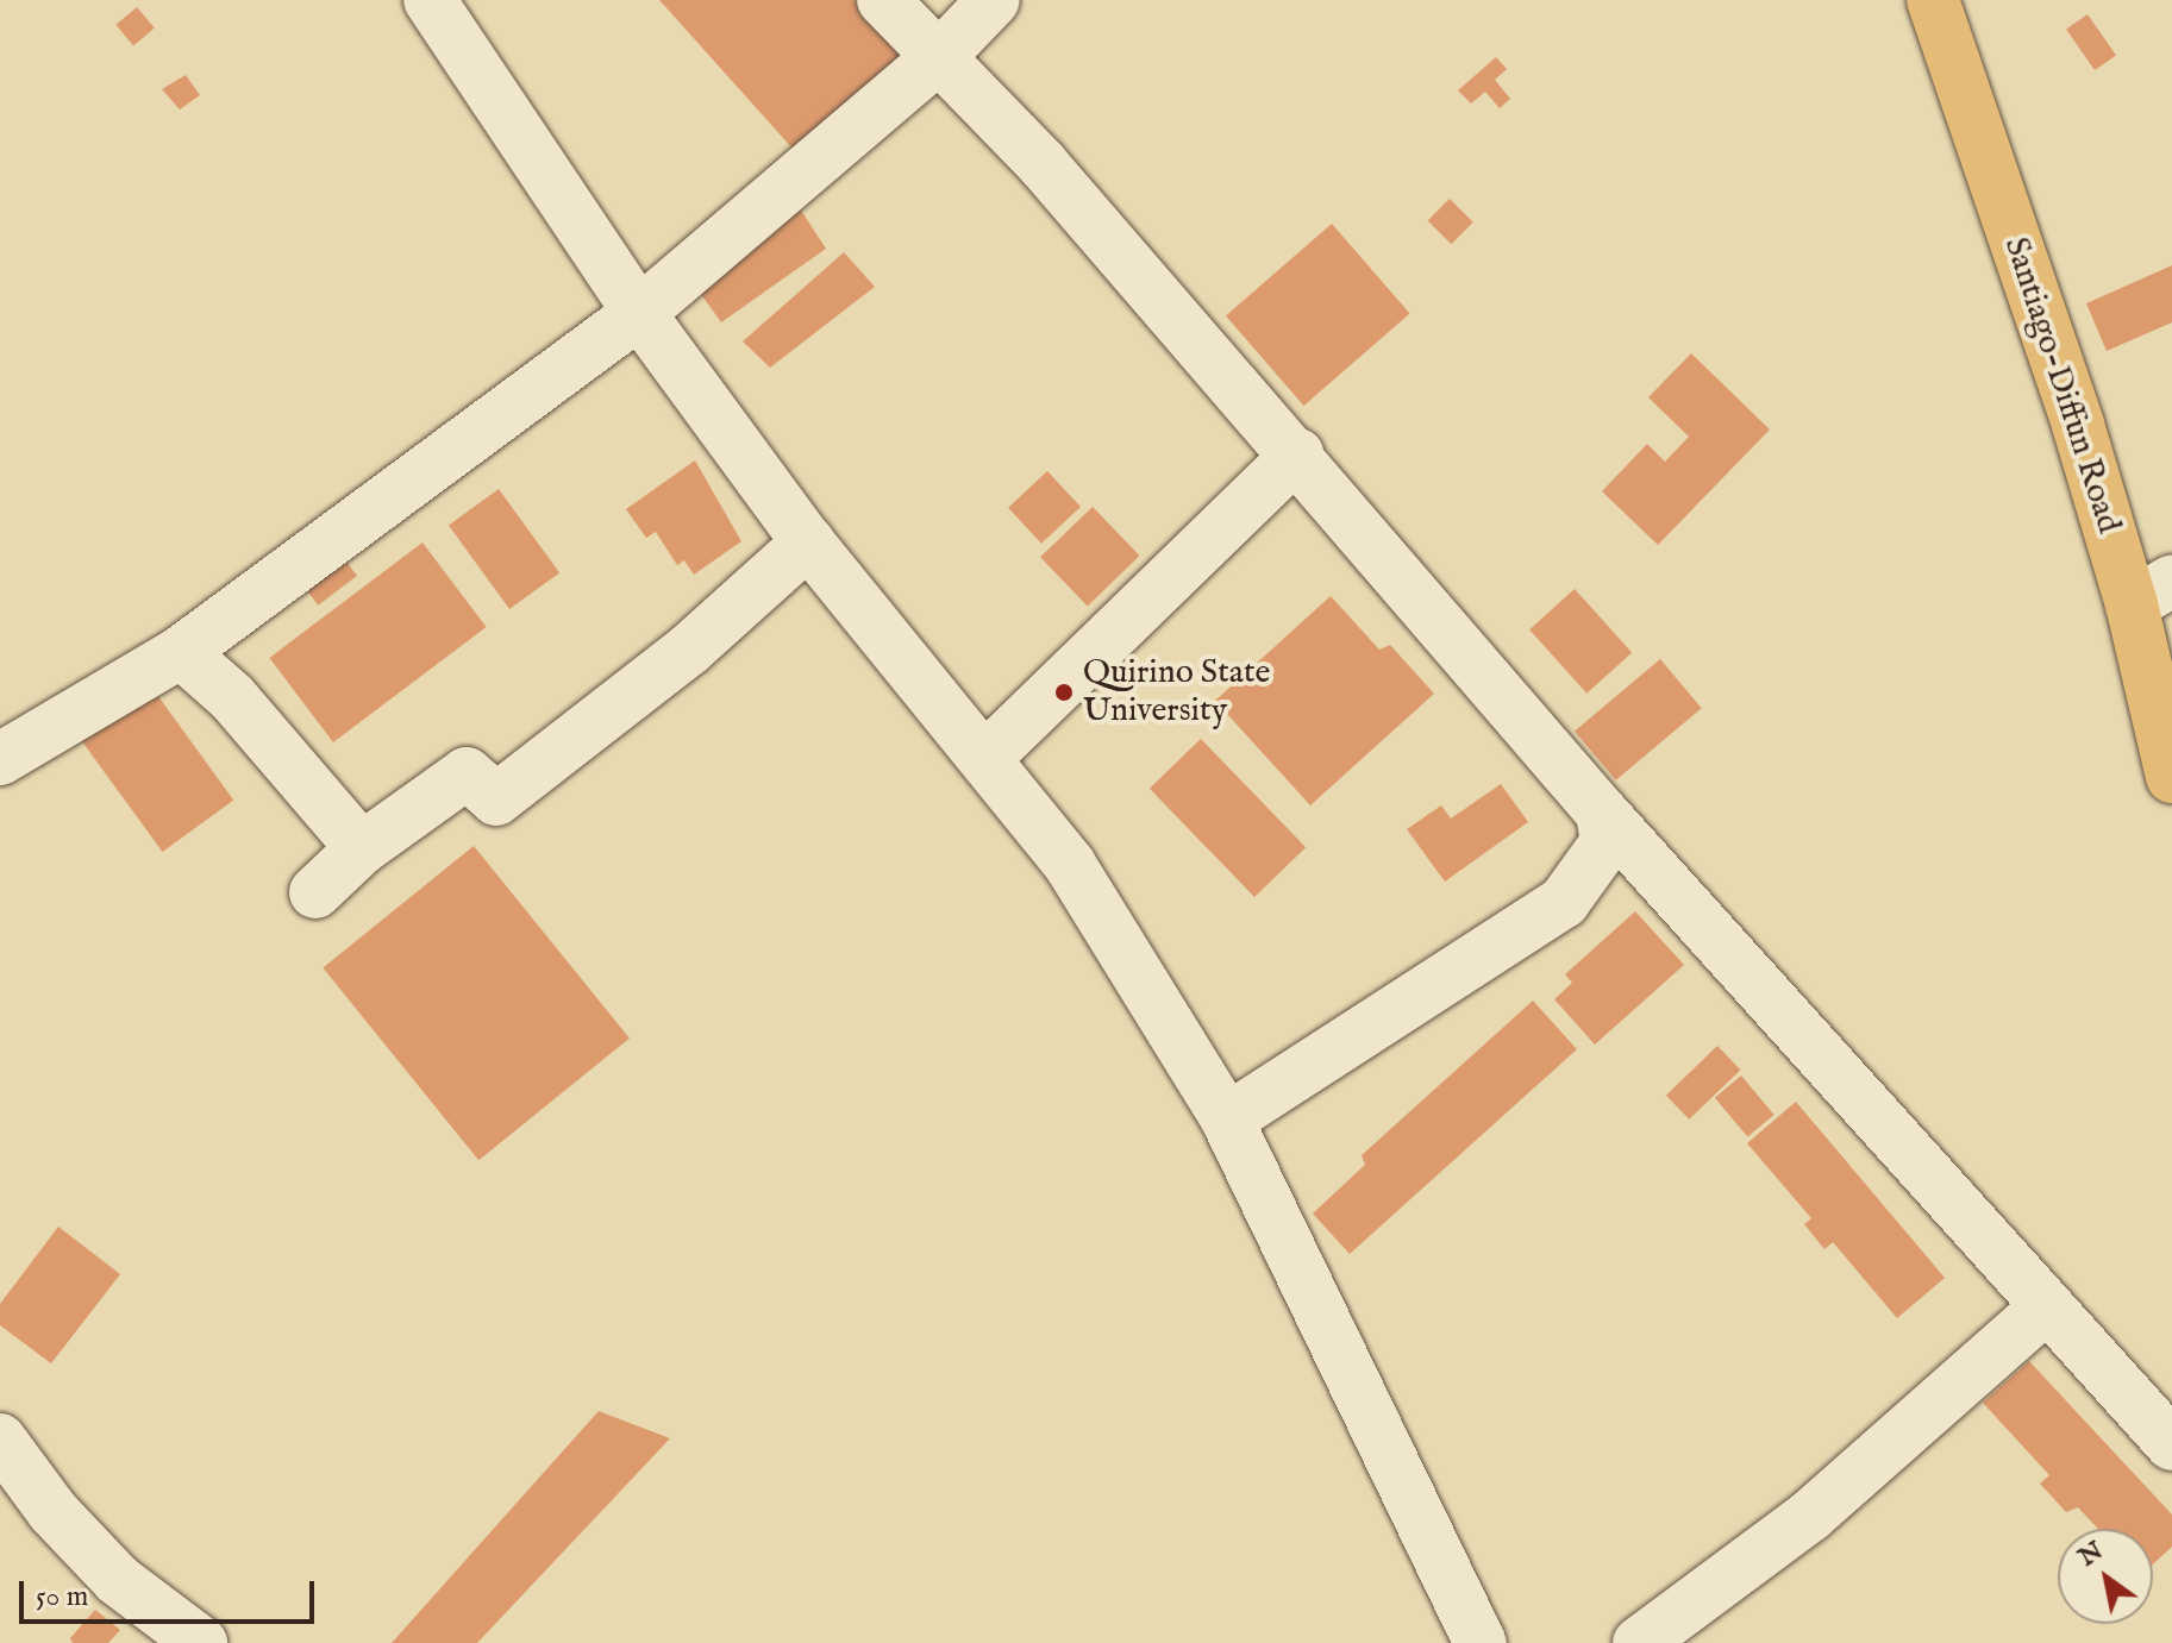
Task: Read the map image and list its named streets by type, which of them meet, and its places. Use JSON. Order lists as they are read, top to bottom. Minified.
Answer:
{"streets":{"main road":["Santiago-Diffun Road"]},"places":["Quirino State University"],"scale_bar":"50 m","north":"top left"}
